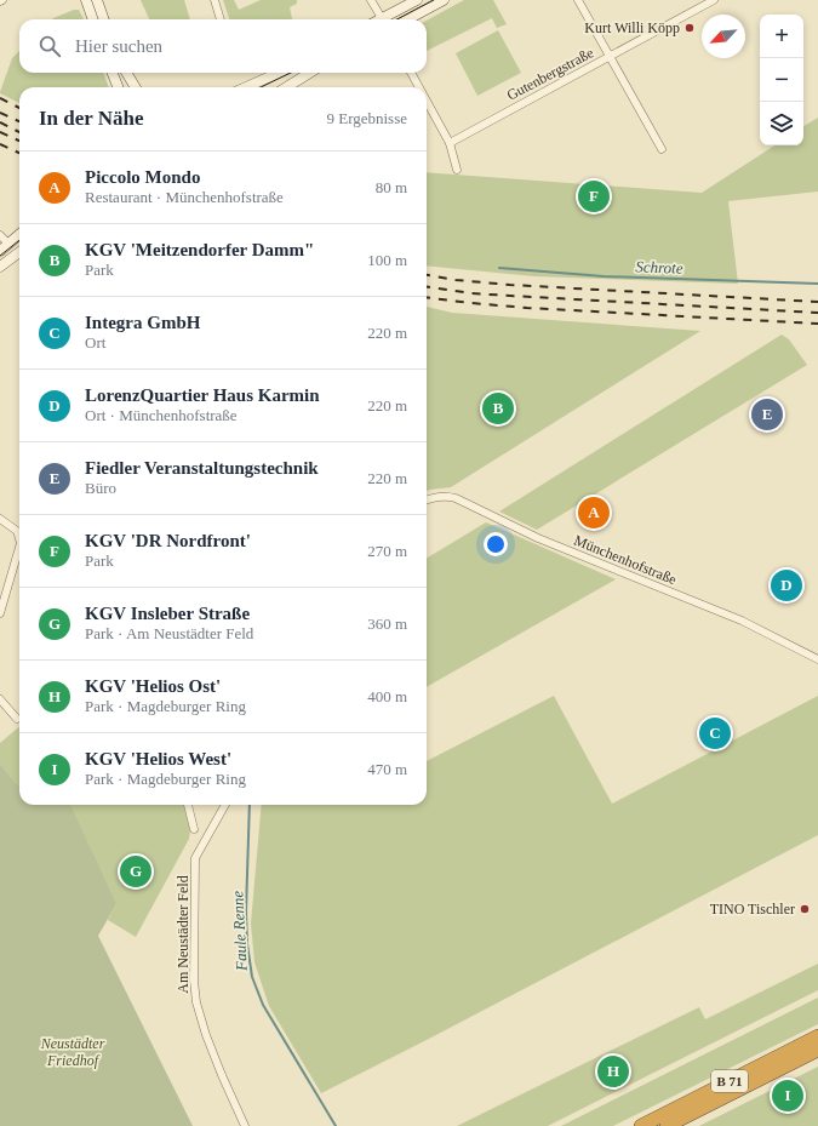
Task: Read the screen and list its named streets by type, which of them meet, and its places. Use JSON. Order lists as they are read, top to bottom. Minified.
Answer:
{"streets":{"highway":["B 71"],"street":["Gutenbergstraße","Münchenhofstraße","Am Neustädter Feld"]},"water":["Schrote","Faule Renne"],"parks":["Neustädter Friedhof"],"places":["Kurt Willi Köpp","TINO Tischler"],"north":"bottom left","page":{"map_buttons":["+","−"],"search":"Hier suchen","heading":["In der Nähe","9 Ergebnisse"],"list":[{"mark":"A","name":"Piccolo Mondo","note":"Restaurant · Münchenhofstraße","value":"80 m"},{"mark":"B","name":"KGV 'Meitzendorfer Damm\"","note":"Park","value":"100 m"},{"mark":"C","name":"Integra GmbH","note":"Ort","value":"220 m"},{"mark":"D","name":"LorenzQuartier Haus Karmin","note":"Ort · Münchenhofstraße","value":"220 m"},{"mark":"E","name":"Fiedler Veranstaltungstechnik","note":"Büro","value":"220 m"},{"mark":"F","name":"KGV 'DR Nordfront'","note":"Park","value":"270 m"},{"mark":"G","name":"KGV Insleber Straße","note":"Park · Am Neustädter Feld","value":"360 m"},{"mark":"H","name":"KGV 'Helios Ost'","note":"Park · Magdeburger Ring","value":"400 m"},{"mark":"I","name":"KGV 'Helios West'","note":"Park · Magdeburger Ring","value":"470 m"}],"pins":["F","B","E","A","D","C","G","H","I"]}}
